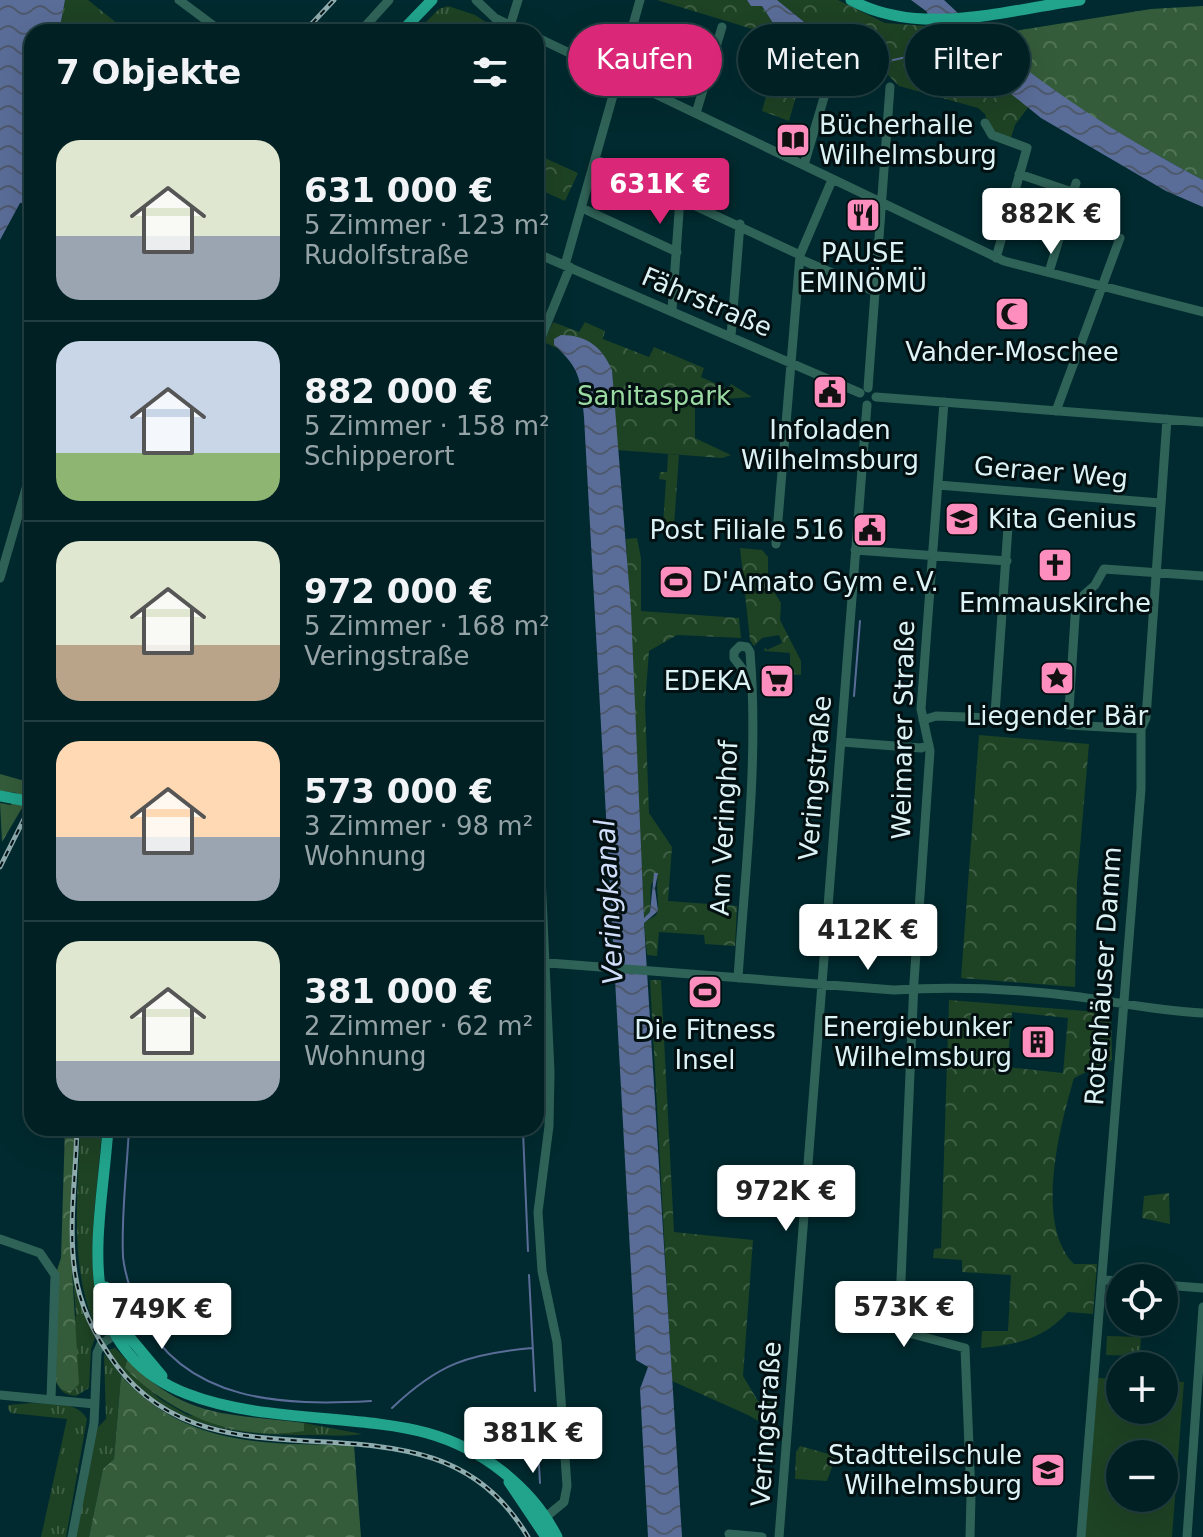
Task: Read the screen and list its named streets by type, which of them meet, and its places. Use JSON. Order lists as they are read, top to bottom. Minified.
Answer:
{"streets":{"street":["Fährstraße","Geraer Weg","Weimarer Straße","Veringstraße","Am Veringhof","Rotenhäuser Damm"]},"crossings":[["Geraer Weg","Weimarer Straße"],["Geraer Weg","Rotenhäuser Damm"]],"water":["Veringkanal"],"parks":["Sanitaspark"],"places":{"library":["Bücherhalle Wilhelmsburg"],"restaurant":["PAUSE EMINÖMÜ"],"mosque":["Vahder-Moschee"],"public building":["Infoladen Wilhelmsburg","Post Filiale 516"],"school or university":["Kita Genius","Stadtteilschule Wilhelmsburg"],"church":["Emmauskirche"],"sports":["D'Amato Gym e.V.","Die Fitness Insel"],"place":["Liegender Bär"],"supermarket":["EDEKA"],"building":["Energiebunker Wilhelmsburg"]},"page":{"chip":["Kaufen","Mieten","Filter"],"heading":"7 Objekte","list":[{"name":"631 000 €","note":"5 Zimmer · 123 m² · Rudolfstraße"},{"name":"882 000 €","note":"5 Zimmer · 158 m² · Schipperort"},{"name":"972 000 €","note":"5 Zimmer · 168 m² · Veringstraße"},{"name":"573 000 €","note":"3 Zimmer · 98 m² · Wohnung"},{"name":"381 000 €","note":"2 Zimmer · 62 m² · Wohnung"}],"price":["631K €","882K €","412K €","972K €","573K €","749K €","381K €"],"map_buttons":["+","−"]}}
